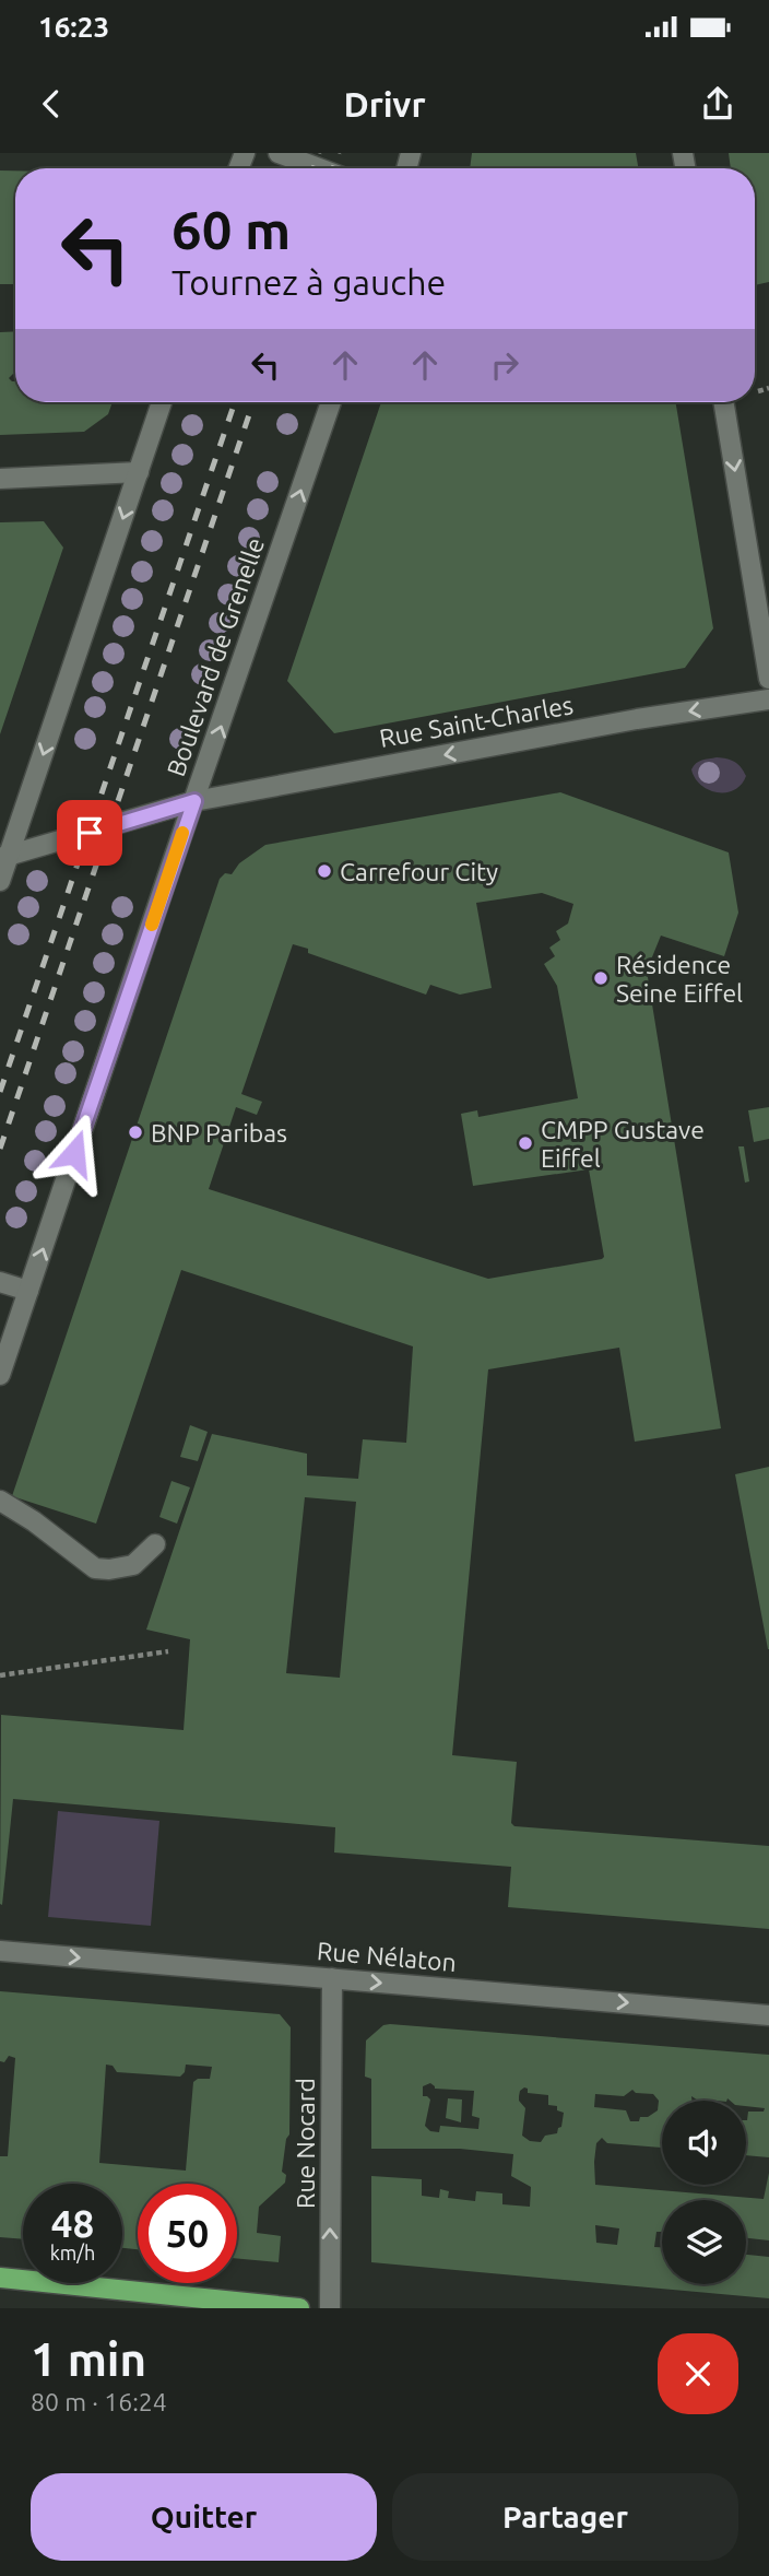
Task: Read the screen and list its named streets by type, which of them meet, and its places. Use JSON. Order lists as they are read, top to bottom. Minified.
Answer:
{"streets":{"street":["Boulevard de Grenelle","Rue Saint-Charles","Rue Nélaton","Rue Nocard"]},"crossings":[["Boulevard de Grenelle","Rue Saint-Charles"],["Rue Nélaton","Rue Nocard"]],"one_way":["Rue Saint-Charles","Rue Nélaton","Rue Nocard"],"places":["Carrefour City","Résidence Seine Eiffel","BNP Paribas","CMPP Gustave Eiffel"],"page":{"status":"16:23","header":"Drivr","turn":["60 m","Tournez à gauche"],"speed":"48 km/h","limit":"50","heading":["1 min","80 m · 16:24"],"buttons":["Quitter","Partager"]}}
